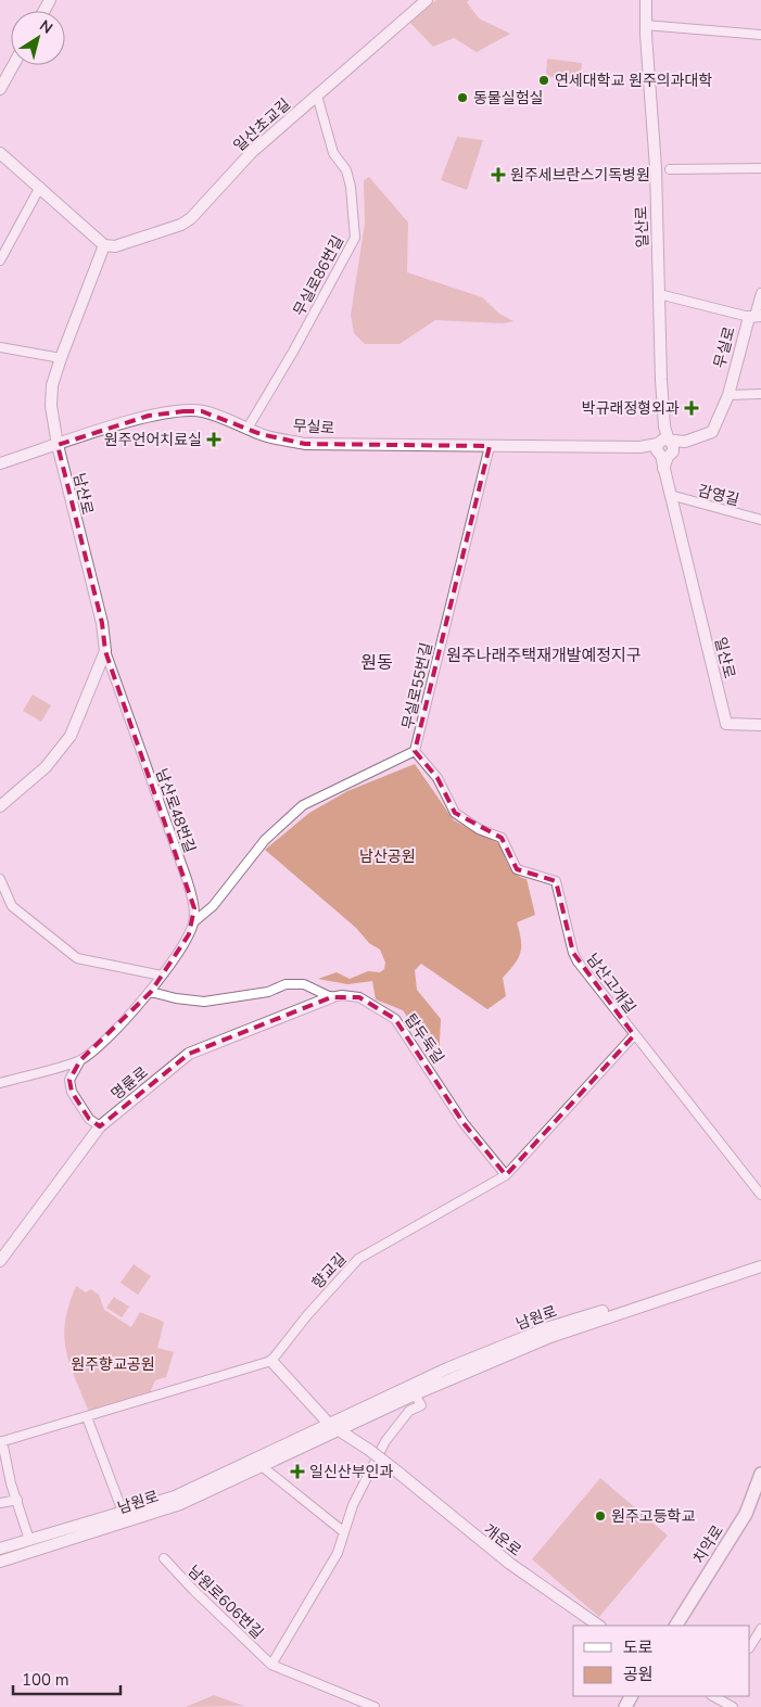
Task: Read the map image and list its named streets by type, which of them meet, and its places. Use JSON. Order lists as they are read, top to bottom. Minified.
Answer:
{"streets":{"main road":["치악로"],"street":["일산초교길","일산로","무실로86번길","무실로","남산로","감영길","무실로55번길","남산로48번길","남산고개길","탑두둑길","명륜로","향교길","남원로","개운로","남원로606번길"]},"crossings":[["일산초교길","무실로86번길"],["일산초교길","남산로"],["일산로","무실로"],["일산로","감영길"],["무실로86번길","무실로"],["무실로","남산로"],["무실로","무실로55번길"],["남산로","남산로48번길"],["무실로55번길","남산로48번길"],["무실로55번길","남산고개길"],["남산고개길","향교길"],["탑두둑길","명륜로"],["탑두둑길","향교길"],["남원로","개운로"]],"districts":["원주나래주택재개발예정지구","원동"],"parks":["남산공원","원주향교공원"],"places":{"other":["연세대학교 원주의과대학","동물실험실","원주고등학교"],"health":["원주세브란스기독병원","박규래정형외과","원주언어치료실","일신산부인과"]},"legend":["도로","공원"],"scale_bar":"100 m","north":"top right"}
